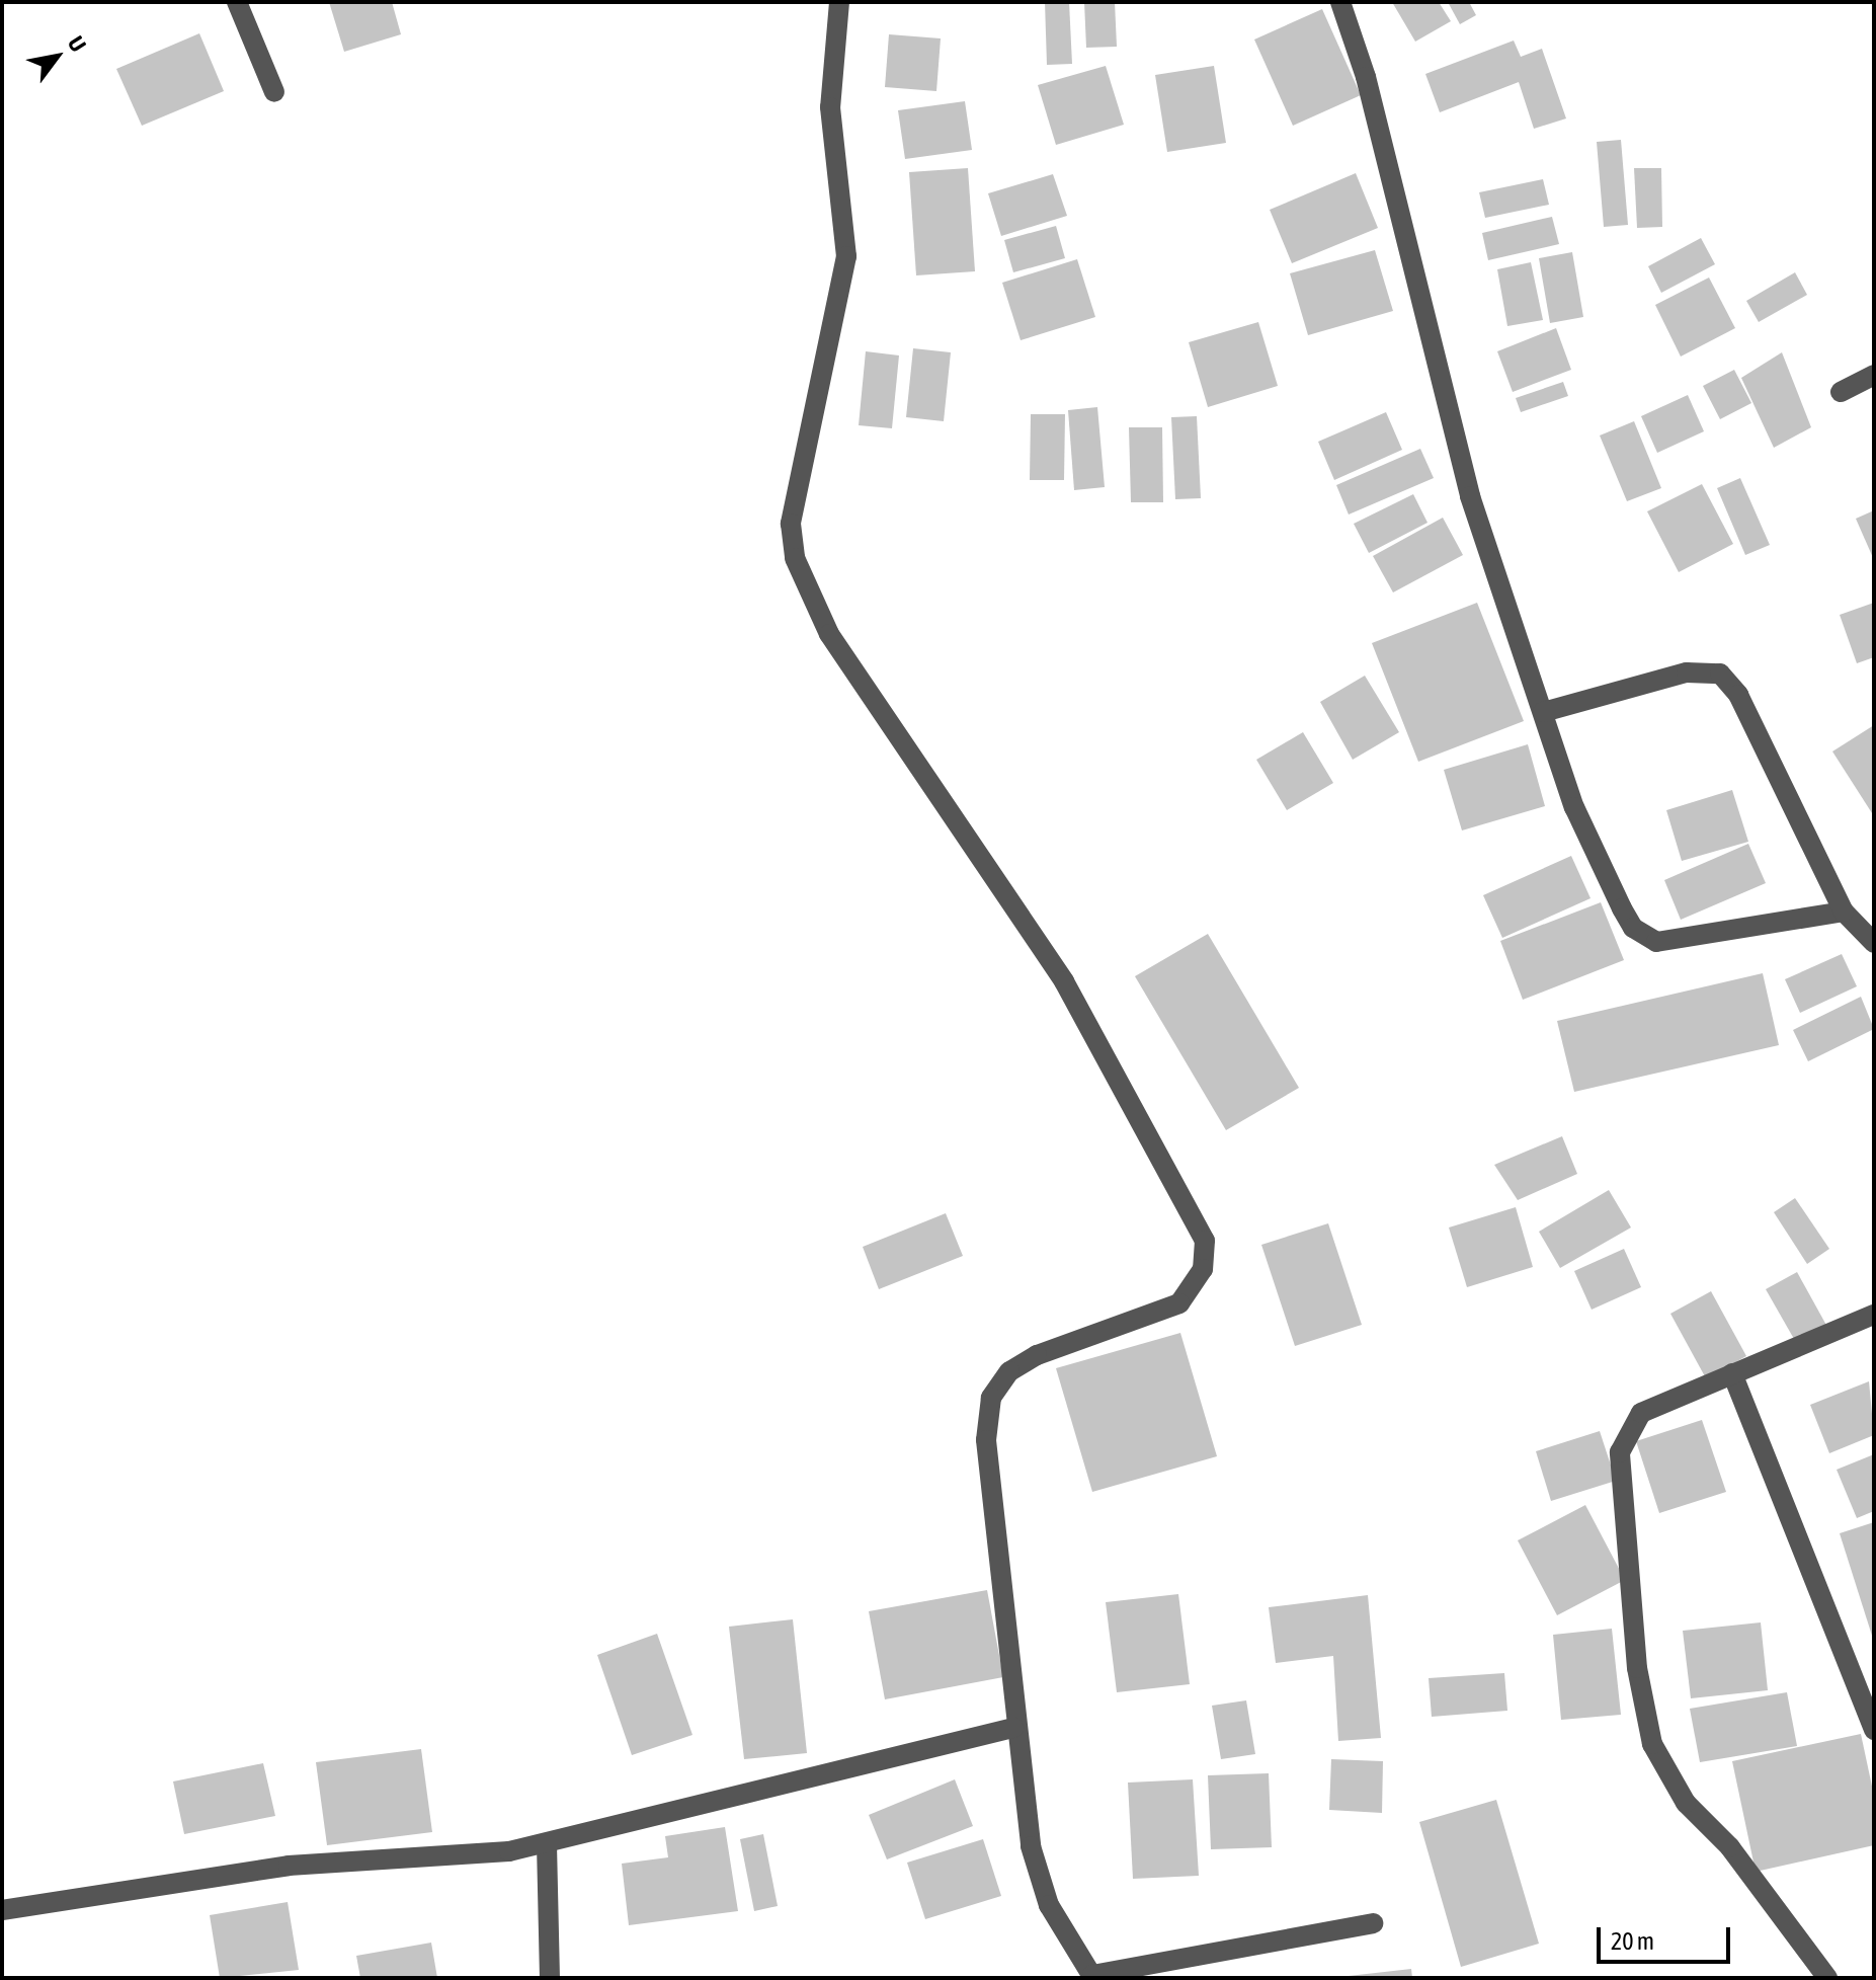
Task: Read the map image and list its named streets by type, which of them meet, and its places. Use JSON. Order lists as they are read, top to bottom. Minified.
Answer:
{"scale_bar":"20 m","north":"top right"}
